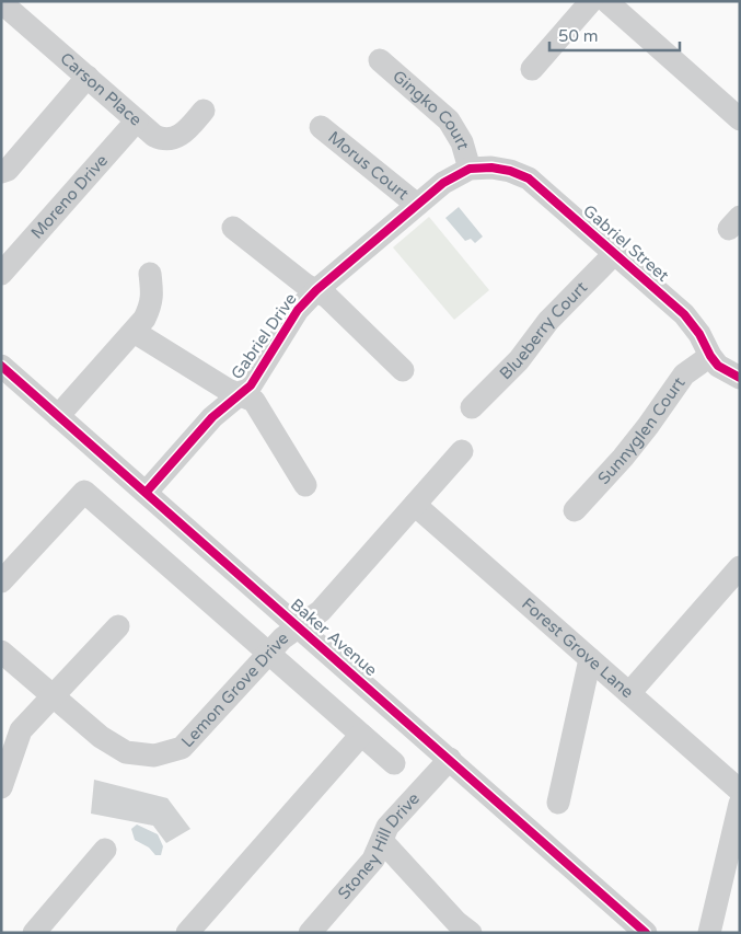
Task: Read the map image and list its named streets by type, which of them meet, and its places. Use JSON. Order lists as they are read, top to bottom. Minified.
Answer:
{"streets":{"street":["Carson Place","Gingko Court","Morus Court","Moreno Drive","Gabriel Street","Blueberry Court","Gabriel Drive","Sunnyglen Court","Baker Avenue","Forest Grove Lane","Lemon Grove Drive","Stoney Hill Drive"]},"crossings":[["Carson Place","Moreno Drive"],["Gingko Court","Gabriel Street"],["Gingko Court","Gabriel Drive"],["Morus Court","Gabriel Drive"],["Gabriel Street","Blueberry Court"],["Gabriel Street","Gabriel Drive"],["Gabriel Street","Sunnyglen Court"],["Gabriel Drive","Baker Avenue"],["Baker Avenue","Lemon Grove Drive"],["Baker Avenue","Stoney Hill Drive"],["Forest Grove Lane","Lemon Grove Drive"]],"scale_bar":"50 m"}
